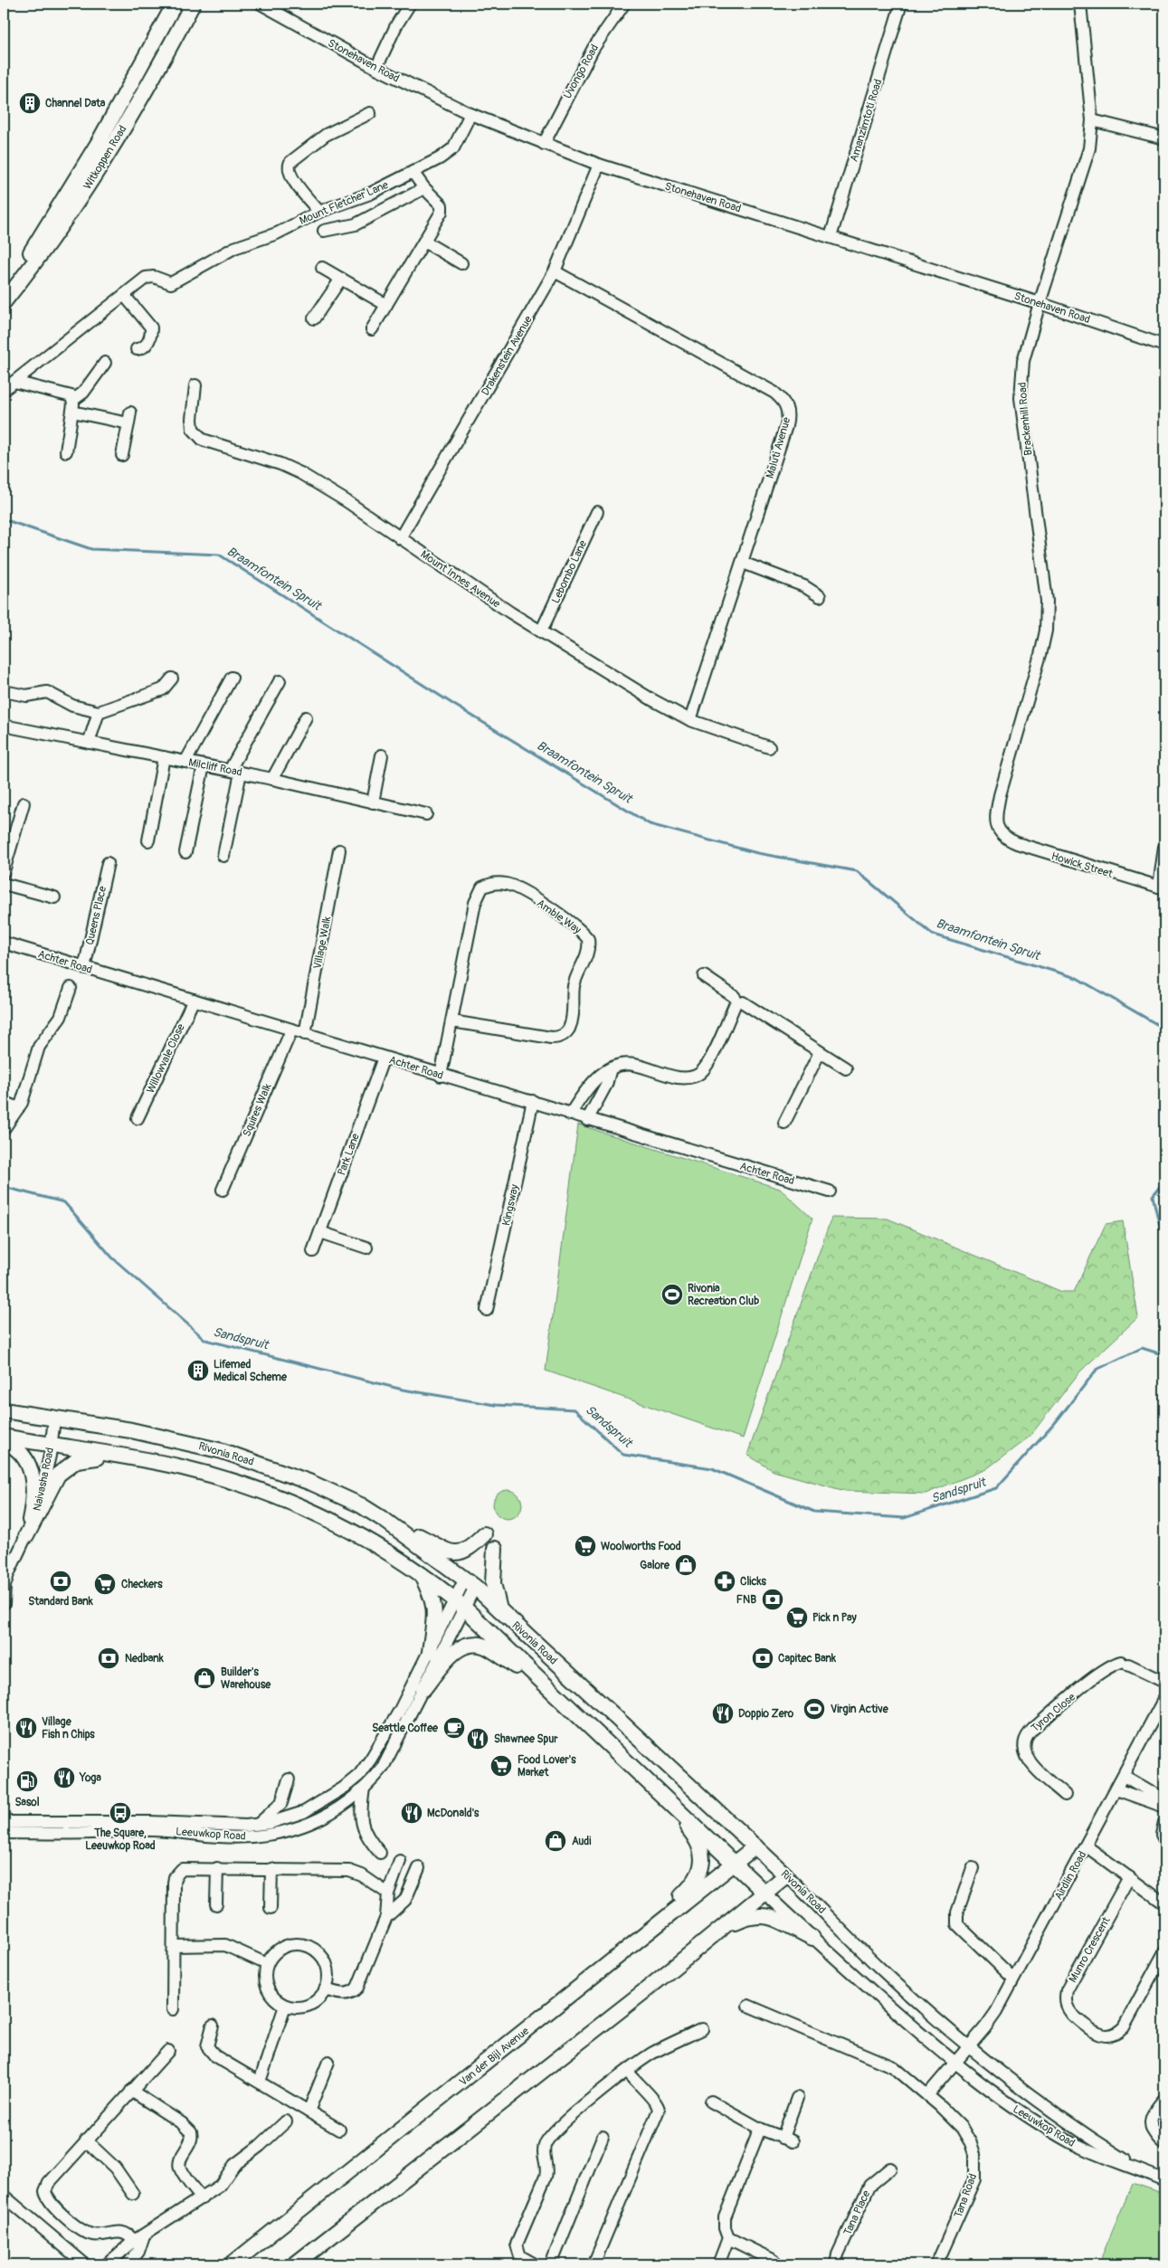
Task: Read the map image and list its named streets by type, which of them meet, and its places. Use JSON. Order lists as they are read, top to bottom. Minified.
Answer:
{"streets":{"main road":["Witkoppen Road","Rivonia Road","Van der Bijl Avenue"],"street":["Stonehaven Road","Uvongo Road","Amanzimtoti Road","Mount Fletcher Lane","Drakenstein Avenue","Brackenhill Road","Maluti Avenue","Lebombo Lane","Mount Innes Avenue","Milcliff Road","Howick Street","Queens Place","Amble Way","Village Walk","Achter Road","Willowvale Close","Squires Walk","Park Lane","Kingsway","Naivasha Road","Tyron Close","Leeuwkop Road","Airdlin Road","Munro Crescent","Tana Road","Tana Place"]},"crossings":[["Stonehaven Road","Uvongo Road"],["Stonehaven Road","Amanzimtoti Road"],["Stonehaven Road","Mount Fletcher Lane"],["Stonehaven Road","Drakenstein Avenue"],["Stonehaven Road","Brackenhill Road"],["Drakenstein Avenue","Maluti Avenue"],["Drakenstein Avenue","Mount Innes Avenue"],["Brackenhill Road","Howick Street"],["Maluti Avenue","Mount Innes Avenue"],["Lebombo Lane","Mount Innes Avenue"],["Queens Place","Achter Road"],["Amble Way","Achter Road"],["Village Walk","Achter Road"],["Achter Road","Willowvale Close"],["Achter Road","Squires Walk"],["Achter Road","Park Lane"],["Achter Road","Kingsway"],["Rivonia Road","Naivasha Road"],["Rivonia Road","Leeuwkop Road"],["Rivonia Road","Airdlin Road"],["Rivonia Road","Van der Bijl Avenue"],["Leeuwkop Road","Airdlin Road"]],"water":["Braamfontein Spruit","Sandspruit"],"places":{"building":["Channel Data","Lifemed Medical Scheme"],"sports":["Rivonia Recreation Club","Virgin Active"],"supermarket":["Woolworths Food","Checkers","Pick n Pay","Food Lover's Market"],"shop":["Galore","Builder's Warehouse","Audi"],"bank":["Standard Bank","FNB","Nedbank","Capitec Bank"],"pharmacy":["Clicks"],"restaurant":["Doppio Zero","Village Fish n Chips","Shawnee Spur","Yoga","McDonald's"],"cafe":["Seattle Coffee"],"fuel station":["Sasol"],"bus stop":["The Square, Leeuwkop Road"]}}
